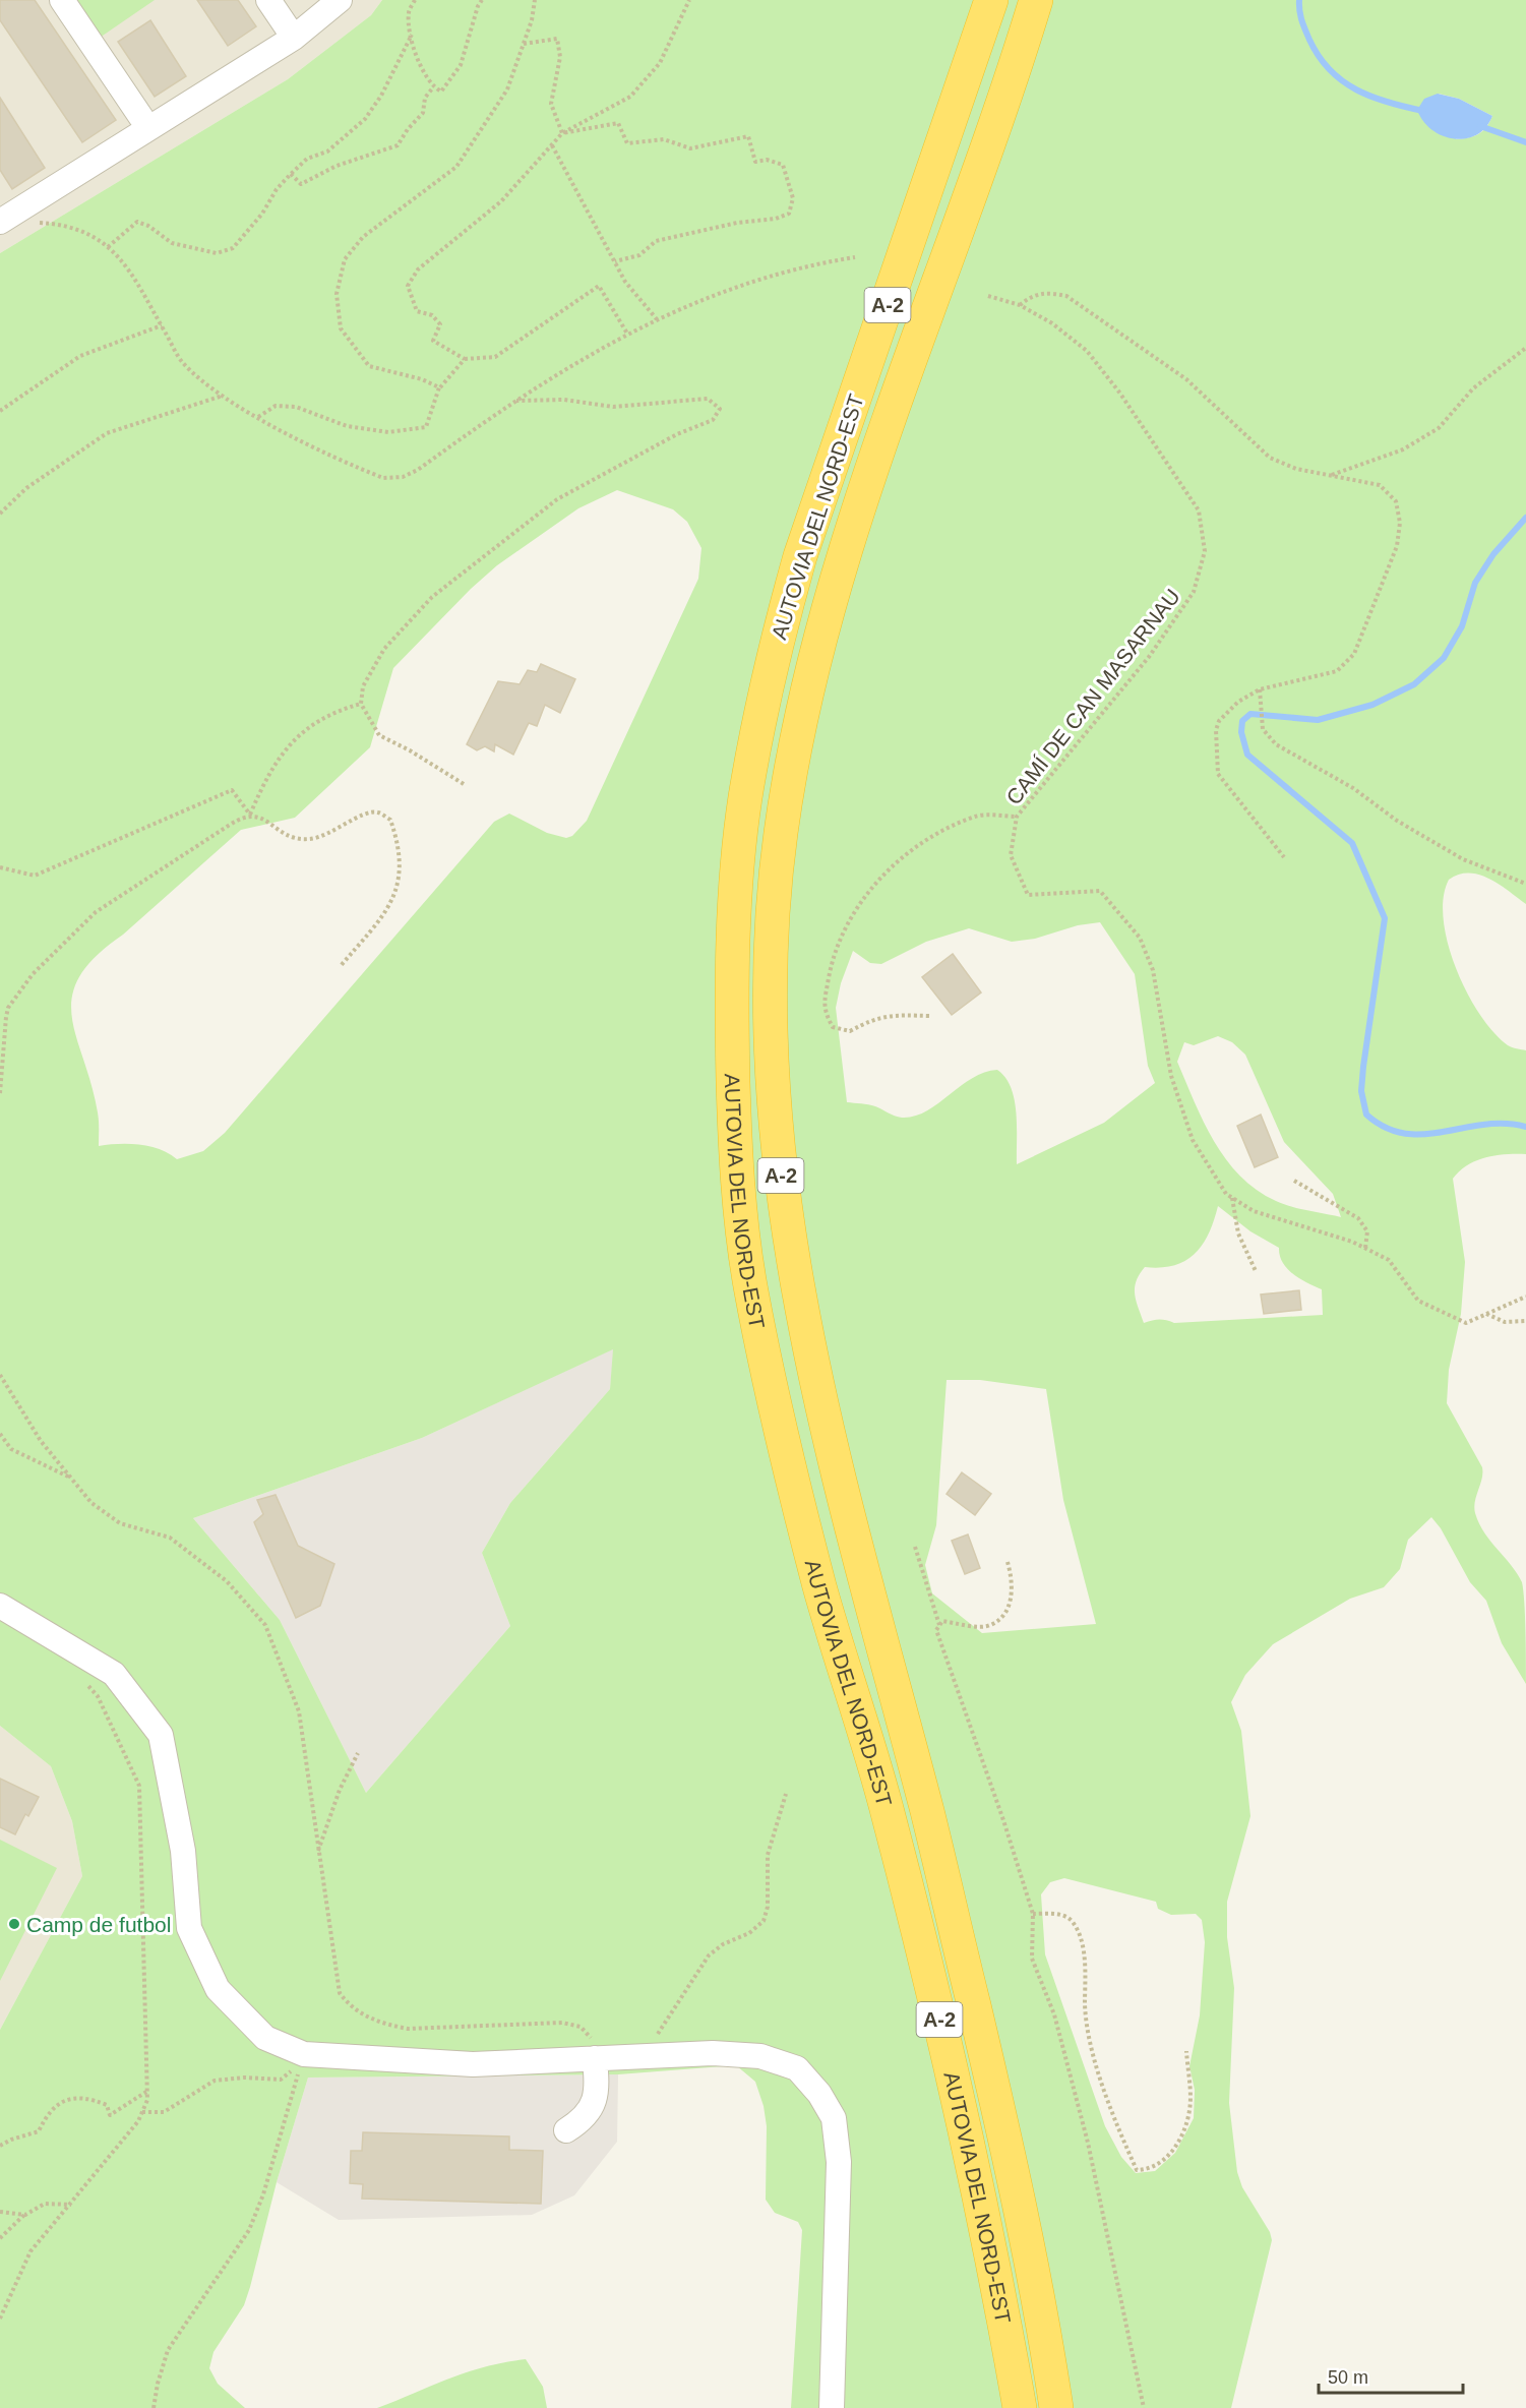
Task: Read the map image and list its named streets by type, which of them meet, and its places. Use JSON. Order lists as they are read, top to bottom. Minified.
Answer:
{"streets":{"highway":["A-2","AUTOVIA DEL NORD-EST"],"path":["CAMÍ DE CAN MASARNAU"]},"places":["Camp de futbol"],"scale_bar":"50 m"}
